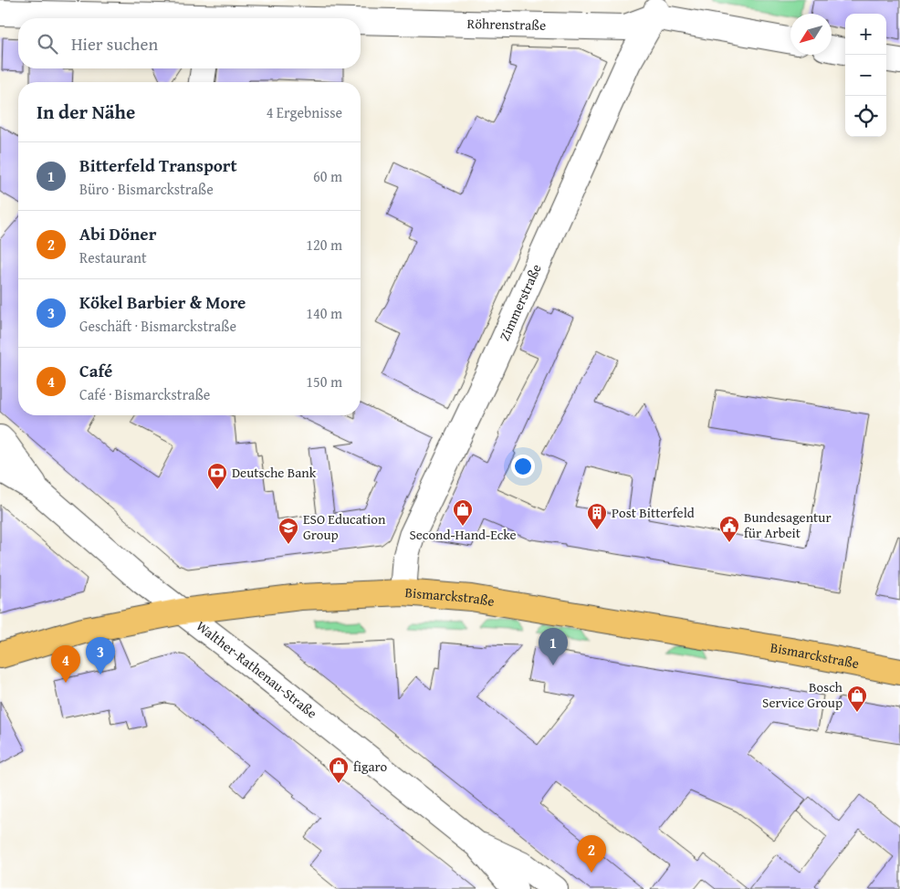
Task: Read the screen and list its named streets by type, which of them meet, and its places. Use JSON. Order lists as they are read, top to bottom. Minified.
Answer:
{"streets":{"main road":["Bismarckstraße"],"street":["Röhrenstraße","Zimmerstraße","Walther-Rathenau-Straße"]},"crossings":[["Röhrenstraße","Zimmerstraße"],["Zimmerstraße","Bismarckstraße"],["Bismarckstraße","Walther-Rathenau-Straße"]],"places":{"bank":["Deutsche Bank"],"shop":["Second-Hand-Ecke","Bosch Service Group","figaro"],"building":["Post Bitterfeld"],"public building":["Bundesagentur für Arbeit"],"school or university":["ESO Education Group"]},"north":"bottom left","page":{"map_buttons":["+","−"],"search":"Hier suchen","heading":["In der Nähe","4 Ergebnisse"],"list":[{"mark":"1","name":"Bitterfeld Transport","note":"Büro · Bismarckstraße","value":"60 m"},{"mark":"2","name":"Abi Döner","note":"Restaurant","value":"120 m"},{"mark":"3","name":"Kökel Barbier & More","note":"Geschäft · Bismarckstraße","value":"140 m"},{"mark":"4","name":"Café","note":"Café · Bismarckstraße","value":"150 m"}],"pins":["1","3","4","2"]}}
